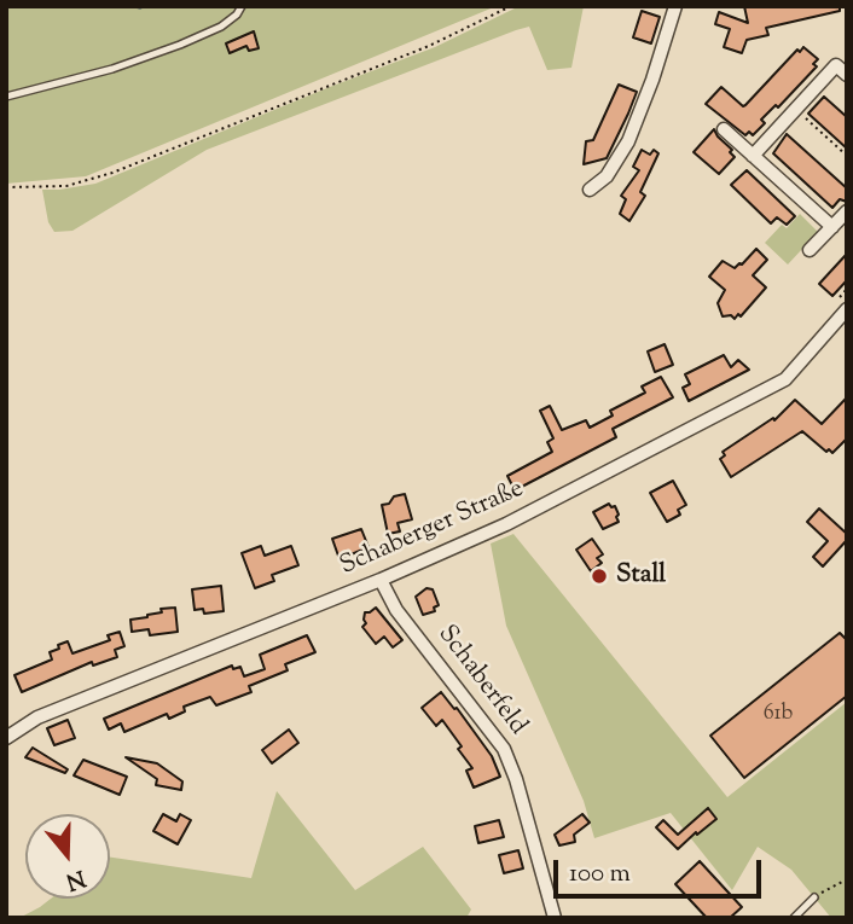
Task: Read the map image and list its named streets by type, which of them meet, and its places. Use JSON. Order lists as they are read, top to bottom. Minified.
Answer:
{"streets":{"street":["Schaberger Straße","Schaberfeld"]},"crossings":[["Schaberger Straße","Schaberfeld"]],"places":["Stall"],"house_numbers":["61b"],"scale_bar":"100 m","north":"bottom"}
